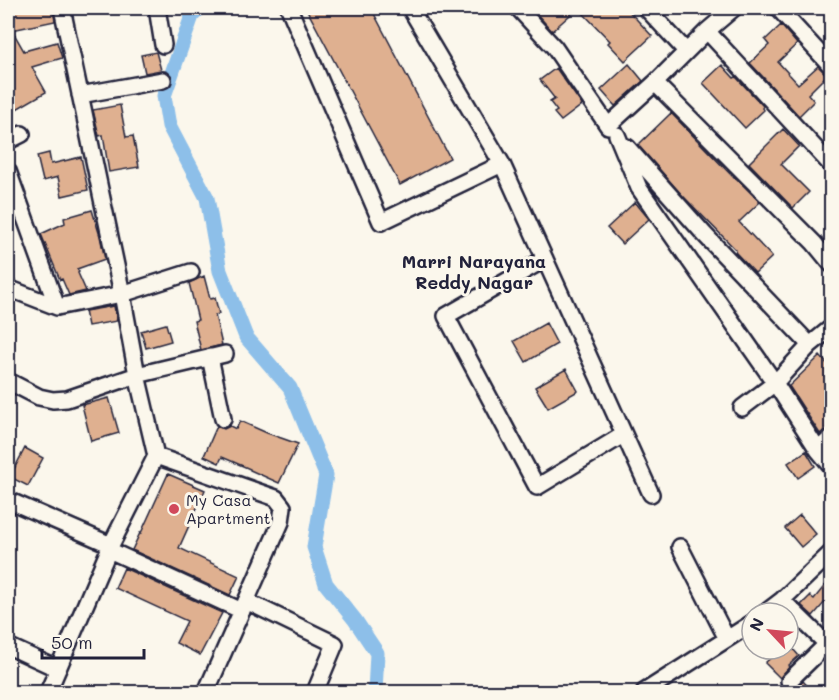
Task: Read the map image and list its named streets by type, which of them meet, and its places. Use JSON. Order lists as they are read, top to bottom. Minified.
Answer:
{"districts":["Marri Narayana Reddy Nagar"],"places":["My Casa Apartment"],"scale_bar":"50 m","north":"top left"}
